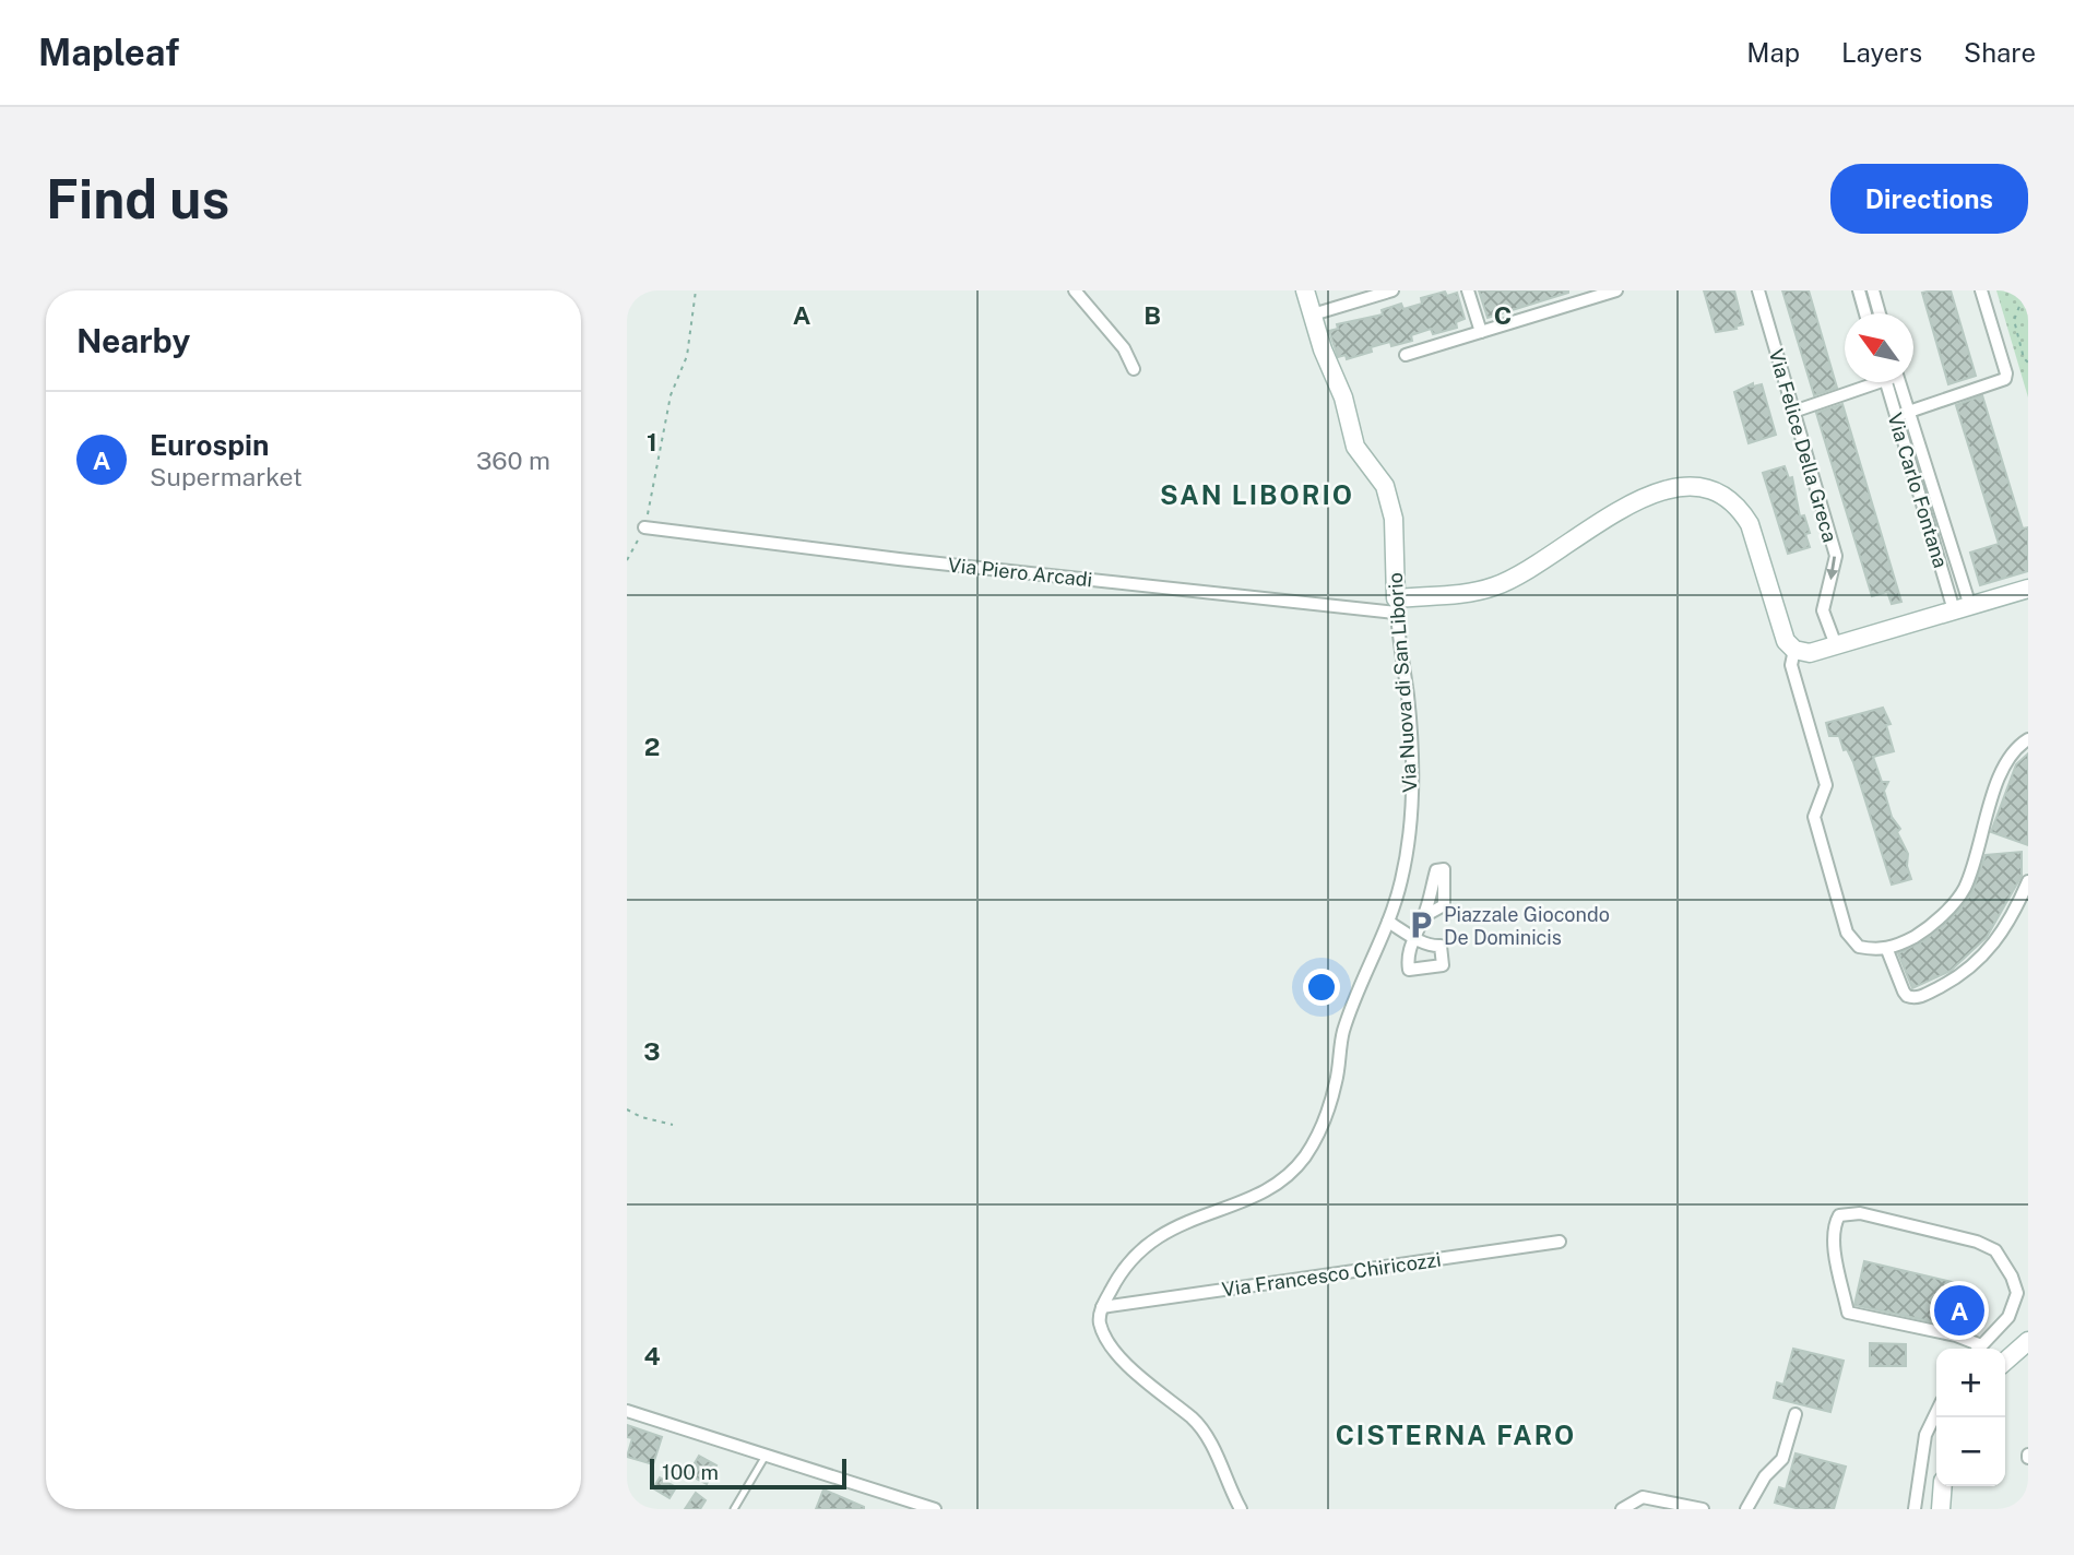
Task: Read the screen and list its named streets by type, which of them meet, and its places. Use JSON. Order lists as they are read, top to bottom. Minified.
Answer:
{"streets":{"street":["Via Felice Della Greca","Via Carlo Fontana","Via Piero Arcadi","Via Nuova di San Liborio","Via Francesco Chiricozzi"]},"crossings":[["Via Piero Arcadi","Via Nuova di San Liborio"],["Via Nuova di San Liborio","Via Francesco Chiricozzi"]],"one_way":["Via Felice Della Greca"],"districts":["SAN LIBORIO","CISTERNA FARO"],"places":{"parking":["Piazzale Giocondo De Dominicis"]},"scale_bar":"100 m","north":"top left","page":{"header":"Mapleaf","nav":["Map","Layers","Share"],"buttons":"Directions","title":"Find us","heading":"Nearby","list":[{"mark":"A","name":"Eurospin","note":"Supermarket","value":"360 m"}],"pins":"A","map_buttons":["+","−"],"scale":"100 m"},"grid":{"columns":["A","B","C"],"rows":["1","2","3","4"]}}
